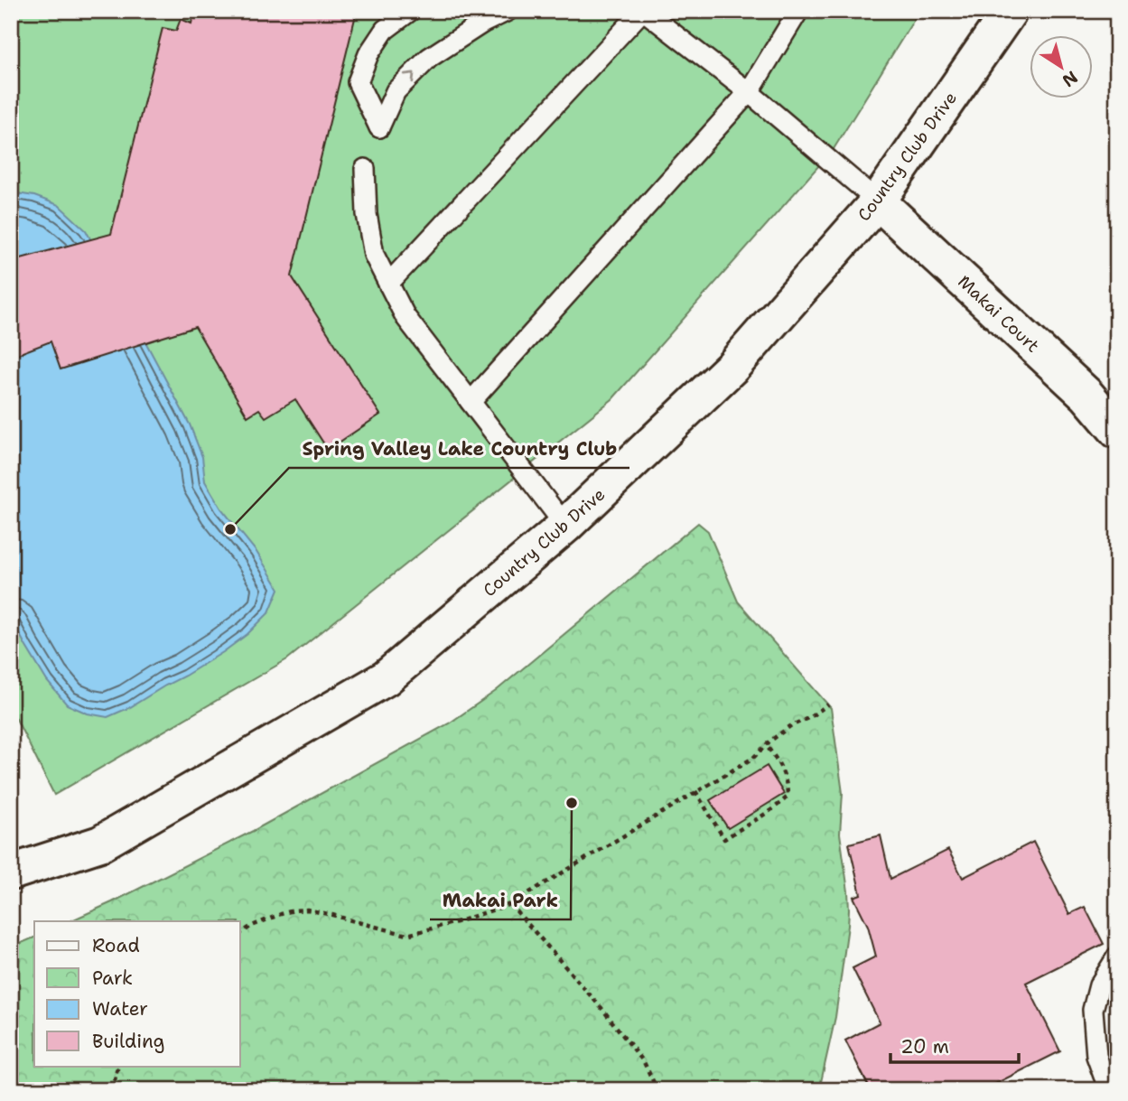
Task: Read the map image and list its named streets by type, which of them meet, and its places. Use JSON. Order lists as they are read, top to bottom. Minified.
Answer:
{"streets":{"street":["Country Club Drive","Makai Court"]},"crossings":[["Country Club Drive","Makai Court"]],"places":["Spring Valley Lake Country Club","Makai Park"],"legend":["Road","Park","Water","Building"],"scale_bar":"20 m","north":"bottom right"}
